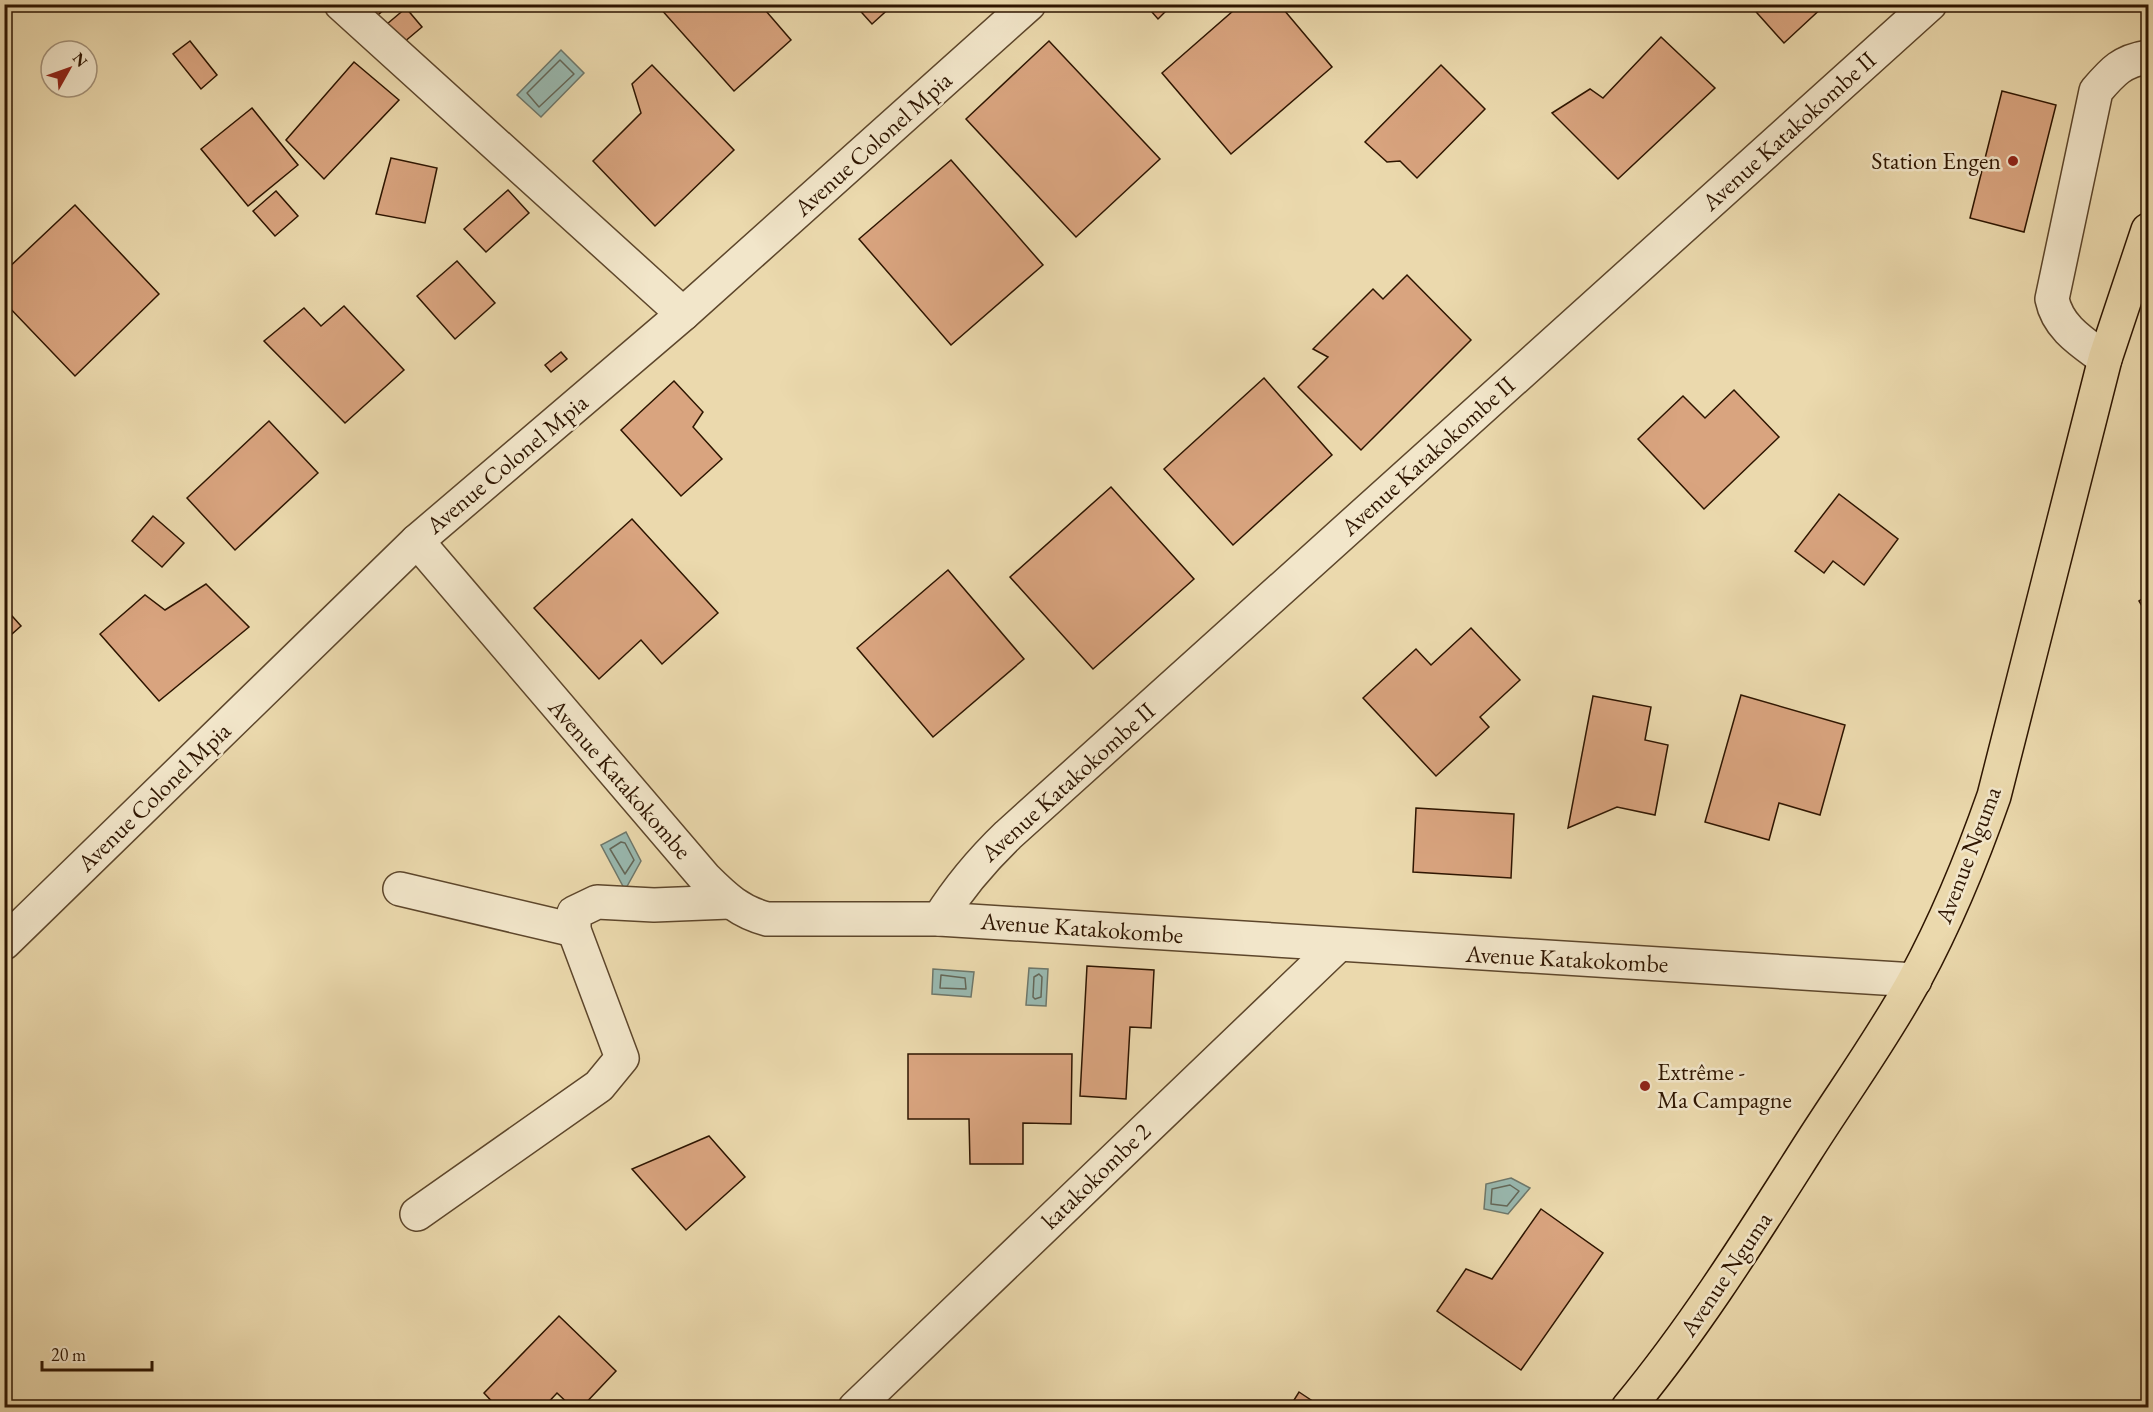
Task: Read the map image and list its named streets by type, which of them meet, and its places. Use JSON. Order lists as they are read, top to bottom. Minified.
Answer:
{"streets":{"main road":["Avenue Nguma"],"street":["Avenue Katakokombe II","Avenue Colonel Mpia","Avenue Katakokombe","katakokombe 2"]},"crossings":[["Avenue Katakokombe II","Avenue Katakokombe"],["Avenue Colonel Mpia","Avenue Katakokombe"],["Avenue Katakokombe","Avenue Nguma"],["Avenue Katakokombe","katakokombe 2"]],"places":["Station Engen","Extrême - Ma Campagne"],"scale_bar":"20 m","north":"top right"}
